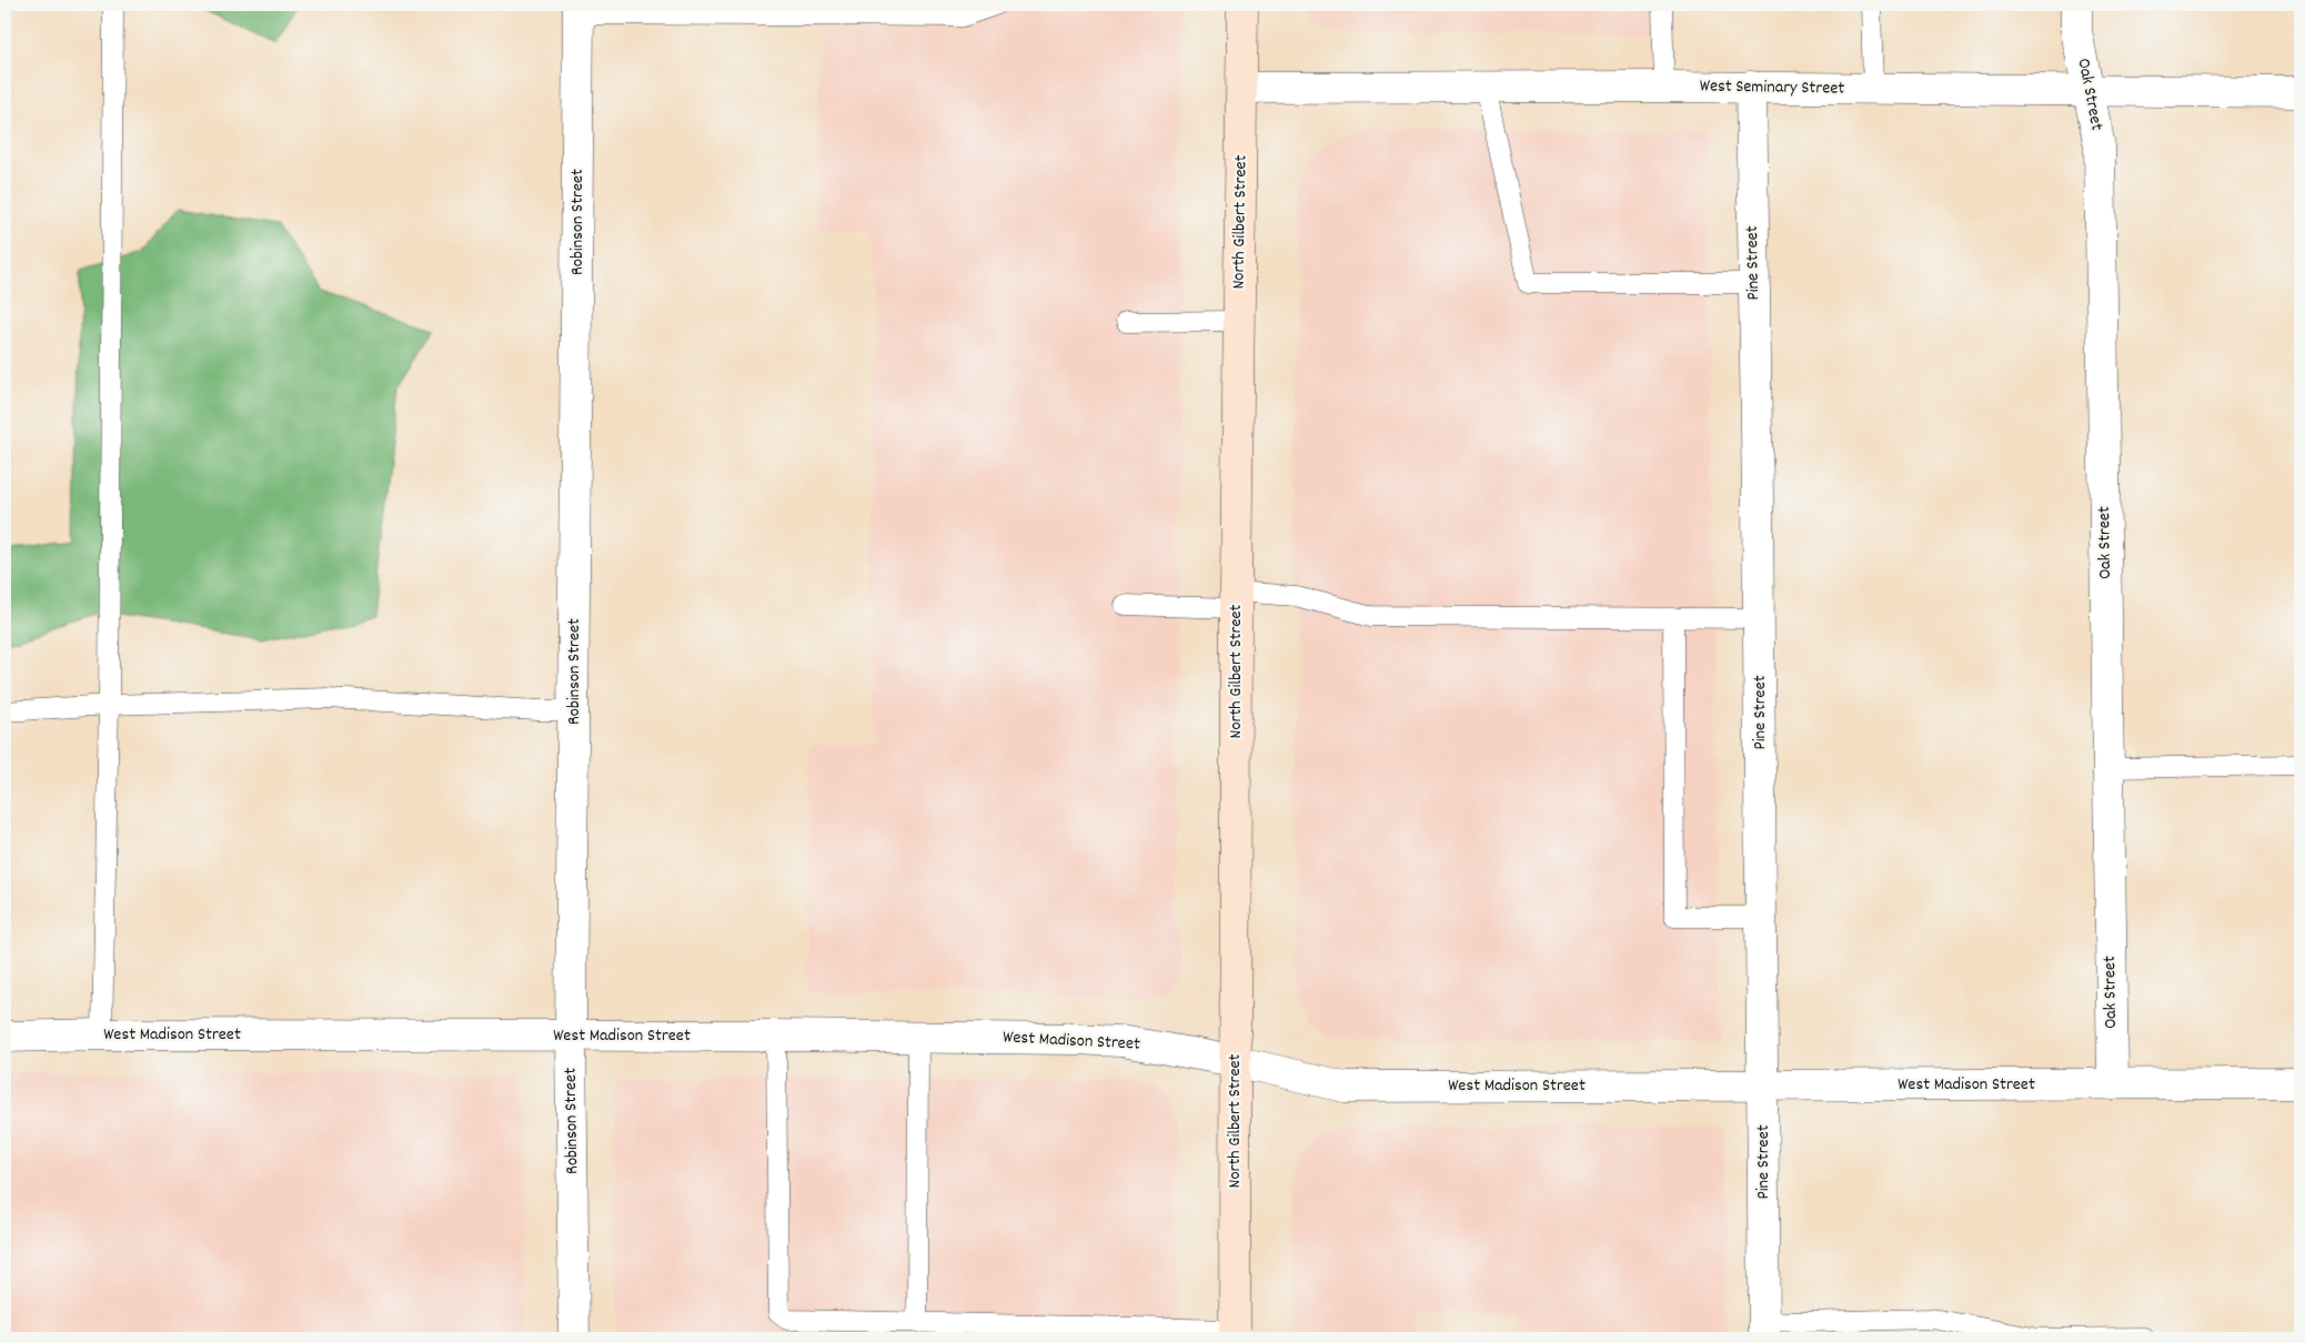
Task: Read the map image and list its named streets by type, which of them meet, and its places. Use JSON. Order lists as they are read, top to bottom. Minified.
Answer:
{"streets":{"main road":["North Gilbert Street"],"street":["West Seminary Street","Oak Street","Robinson Street","Pine Street","West Madison Street"]},"crossings":[["West Seminary Street","Oak Street"],["West Seminary Street","North Gilbert Street"],["West Seminary Street","Pine Street"],["Oak Street","West Madison Street"],["Robinson Street","West Madison Street"],["North Gilbert Street","West Madison Street"],["Pine Street","West Madison Street"]]}
